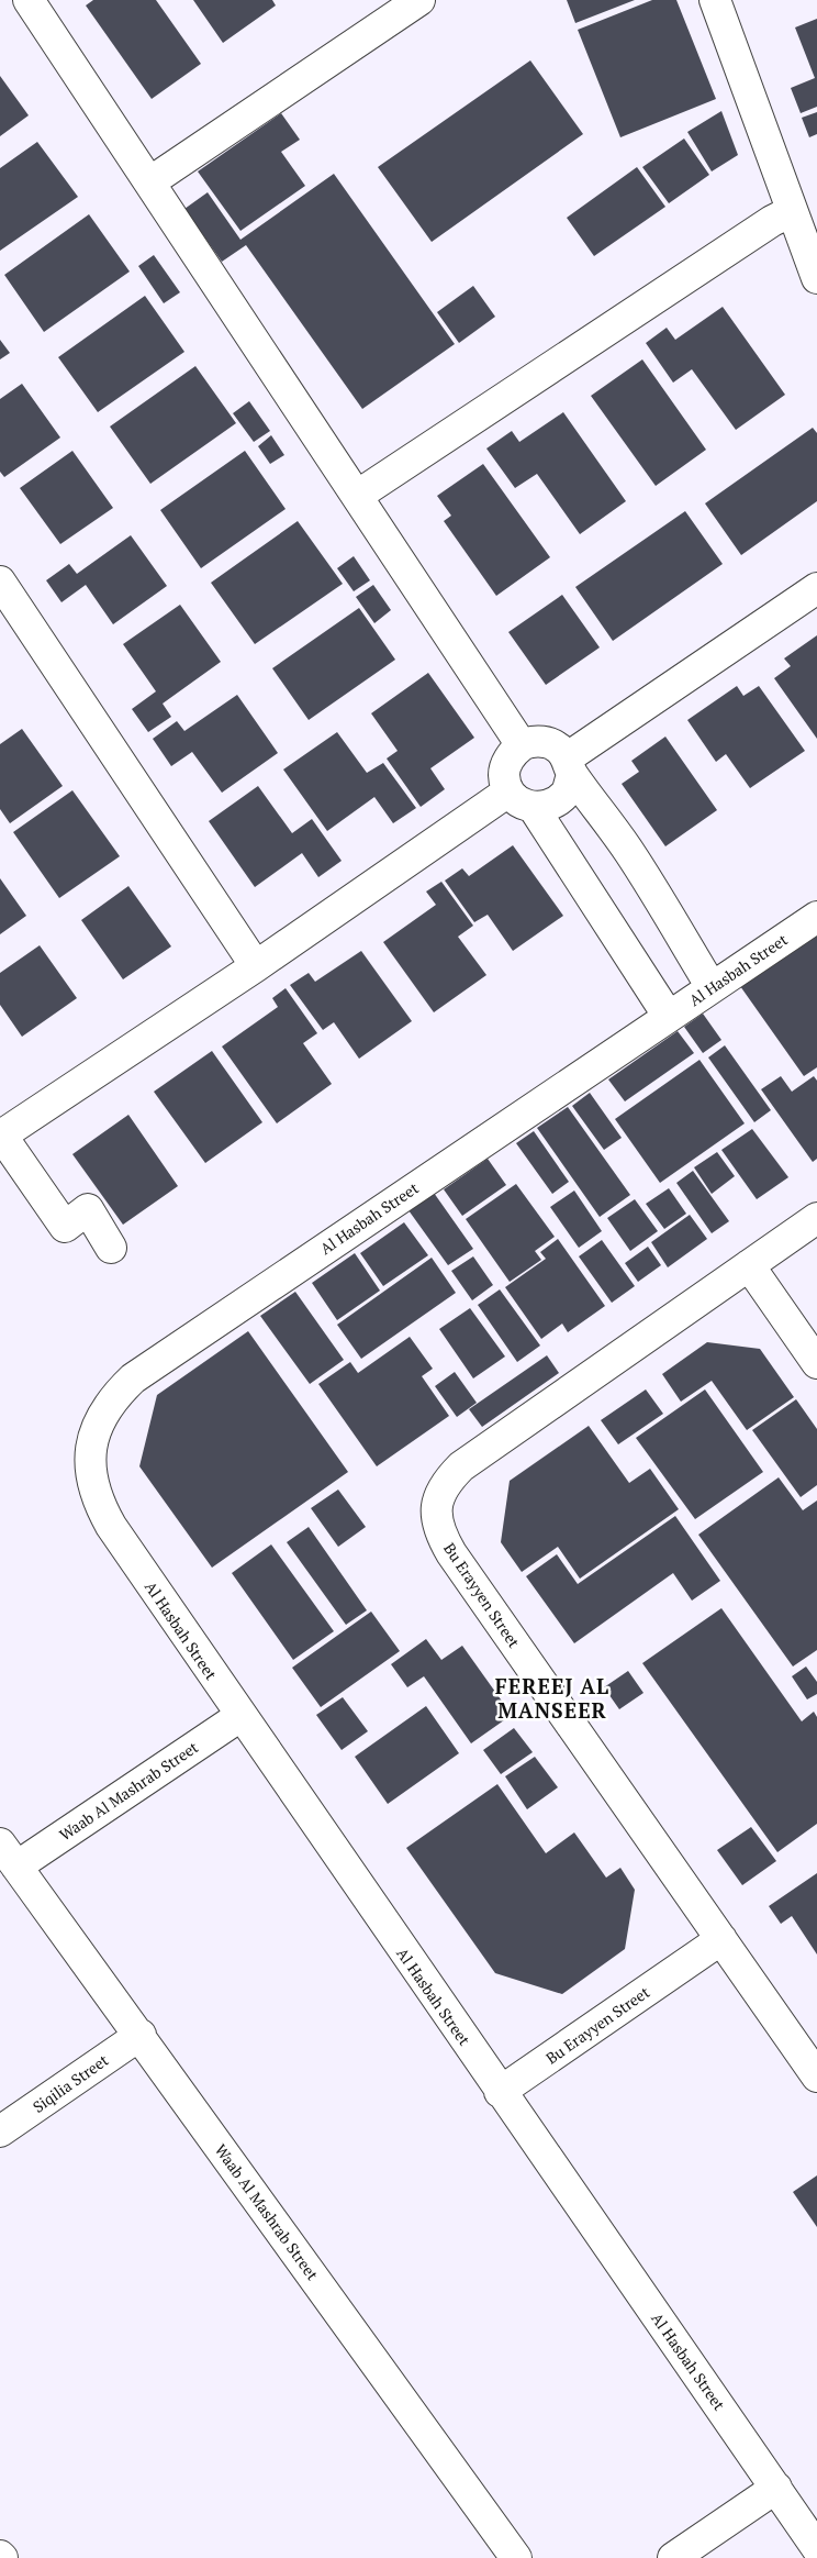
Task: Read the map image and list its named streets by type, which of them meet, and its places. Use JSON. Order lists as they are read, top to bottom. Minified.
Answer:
{"streets":{"street":["Al Hasbah Street","Bu Erayyen Street","Waab Al Mashrab Street","Siqilia Street"]},"crossings":[["Al Hasbah Street","Bu Erayyen Street"],["Al Hasbah Street","Waab Al Mashrab Street"],["Waab Al Mashrab Street","Siqilia Street"]],"districts":["FEREEJ AL MANSEER"]}
